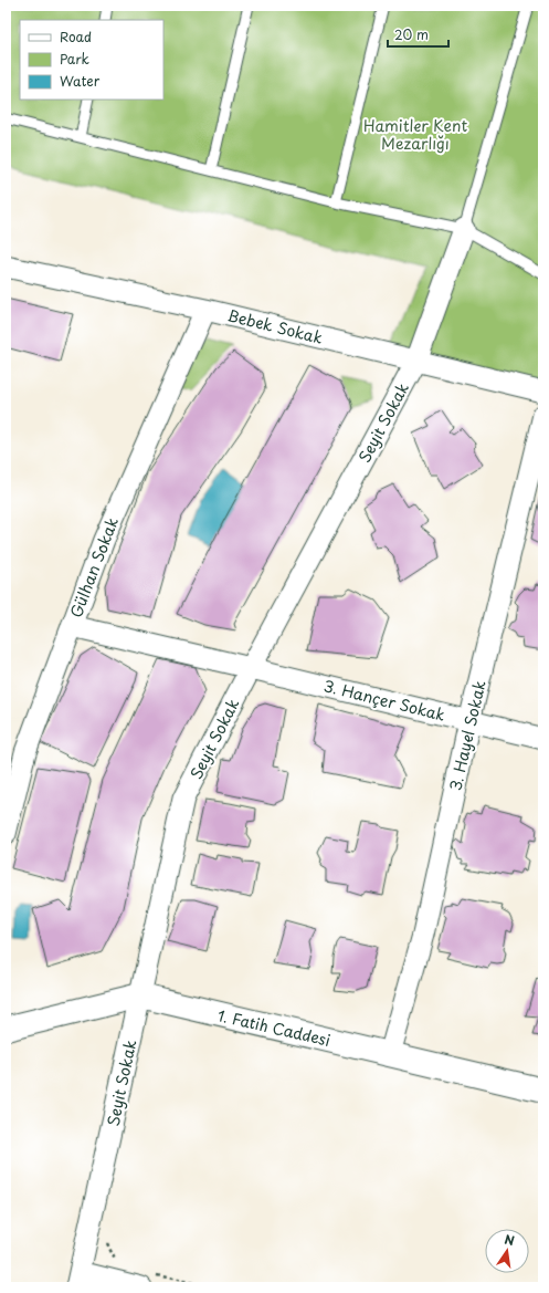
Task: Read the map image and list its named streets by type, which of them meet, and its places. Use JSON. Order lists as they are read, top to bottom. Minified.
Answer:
{"streets":{"street":["Bebek Sokak","Seyit Sokak","Gülhan Sokak","3. Hançer Sokak","3. Hayel Sokak","1. Fatih Caddesi"]},"crossings":[["Bebek Sokak","Seyit Sokak"],["Bebek Sokak","Gülhan Sokak"],["Seyit Sokak","3. Hançer Sokak"],["Seyit Sokak","1. Fatih Caddesi"],["Gülhan Sokak","3. Hançer Sokak"],["3. Hançer Sokak","3. Hayel Sokak"],["3. Hayel Sokak","1. Fatih Caddesi"]],"parks":["Hamitler Kent Mezarlığı"],"legend":["Road","Park","Water"],"scale_bar":"20 m","north":"top"}
